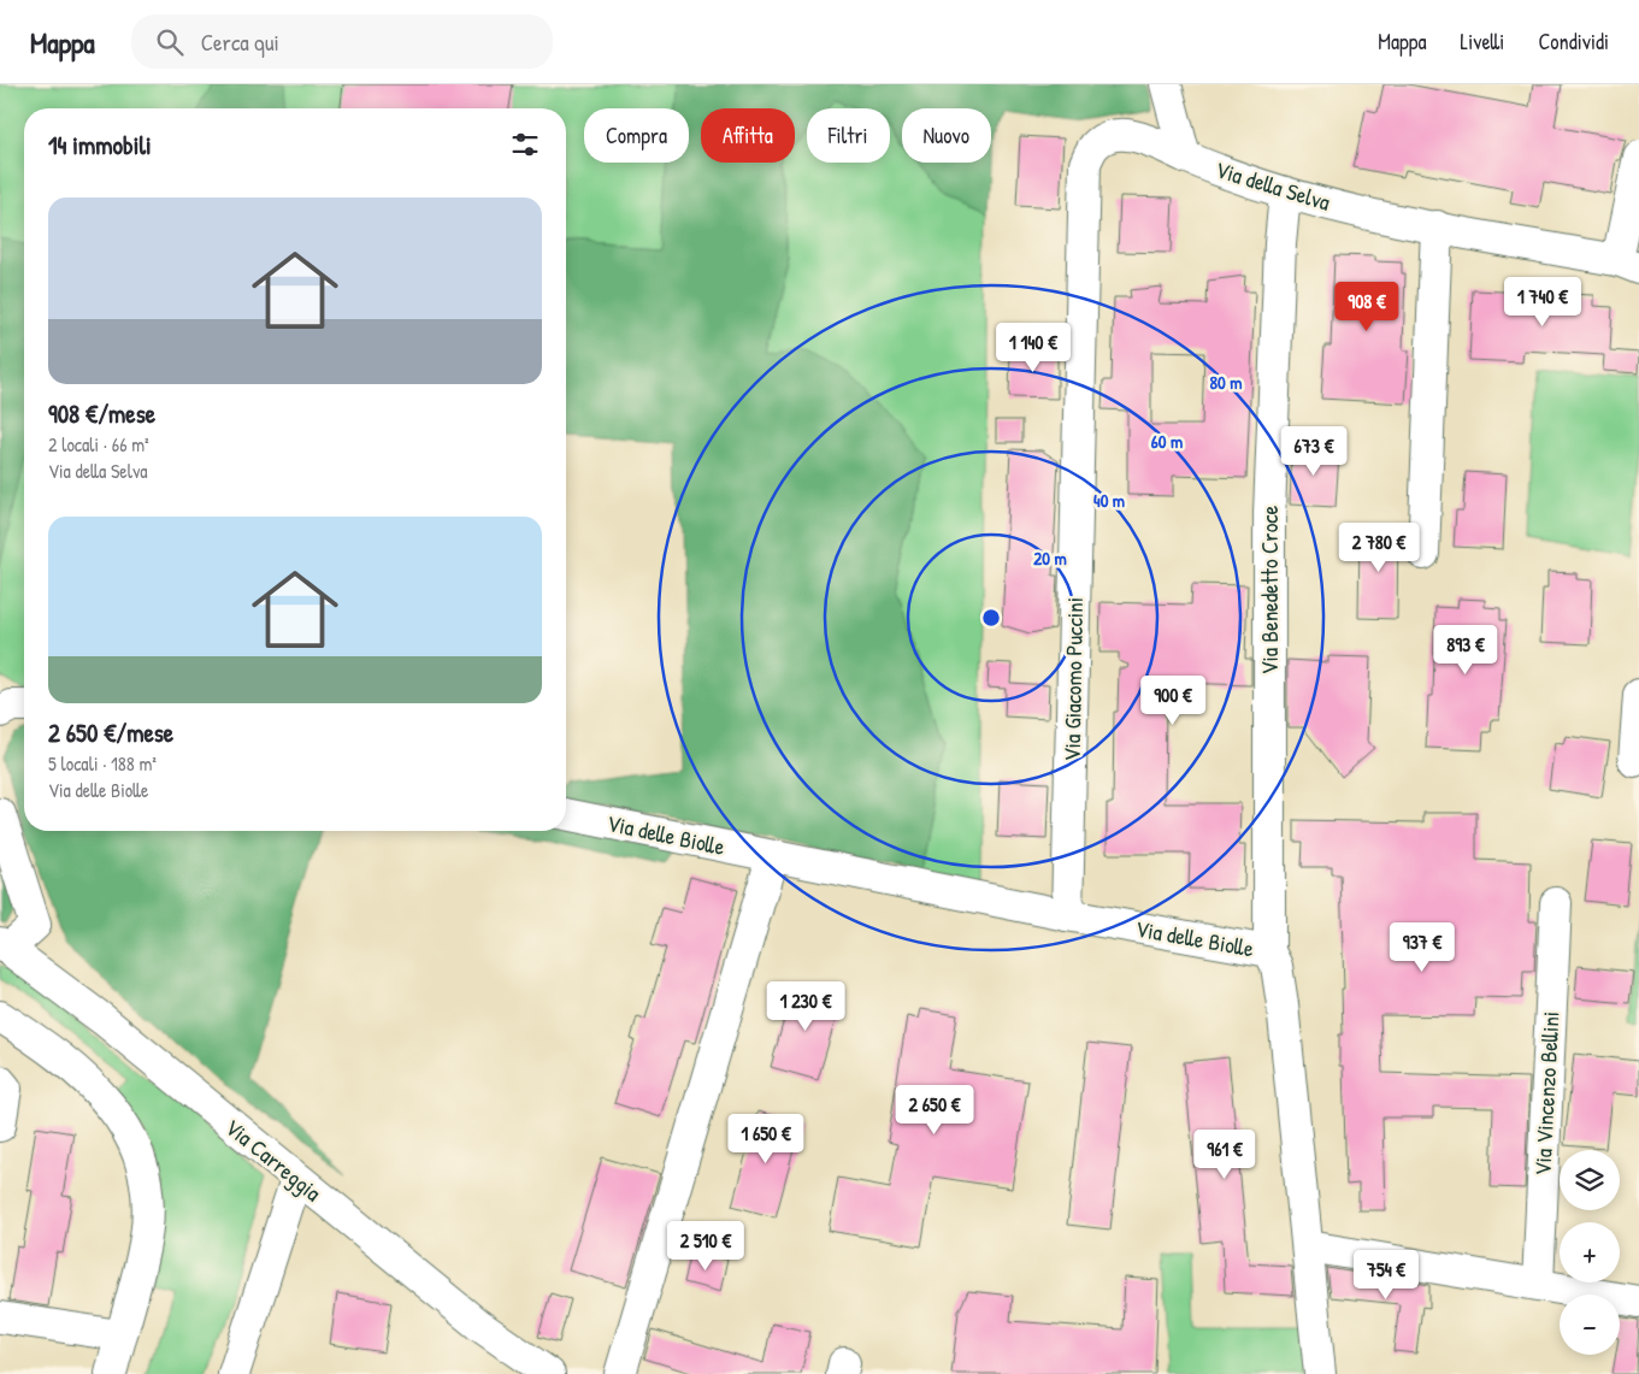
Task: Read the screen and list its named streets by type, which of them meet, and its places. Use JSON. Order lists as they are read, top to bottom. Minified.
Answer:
{"streets":{"street":["Via della Selva","Via Benedetto Croce","Via Giacomo Puccini","Via delle Biolle","Via Vincenzo Bellini","Via Carreggia"]},"crossings":[["Via della Selva","Via Benedetto Croce"],["Via della Selva","Via Giacomo Puccini"],["Via Benedetto Croce","Via delle Biolle"],["Via Giacomo Puccini","Via delle Biolle"]],"page":{"header":"Mappa","search":"Cerca qui","nav":["Mappa","Livelli","Condividi"],"chip":["Compra","Affitta","Filtri","Nuovo"],"heading":"14 immobili","list":[{"name":"908 €/mese","note":"2 locali · 66 m² · Via della Selva"},{"name":"2 650 €/mese","note":"5 locali · 188 m² · Via delle Biolle"}],"price":["1 740 €","908 €","1 140 €","673 €","2 780 €","893 €","900 €","937 €","1 230 €","2 650 €","1 650 €","961 €","2 510 €","754 €"],"map_buttons":["+","−"]},"rings":["80 m","60 m","40 m","20 m"]}
